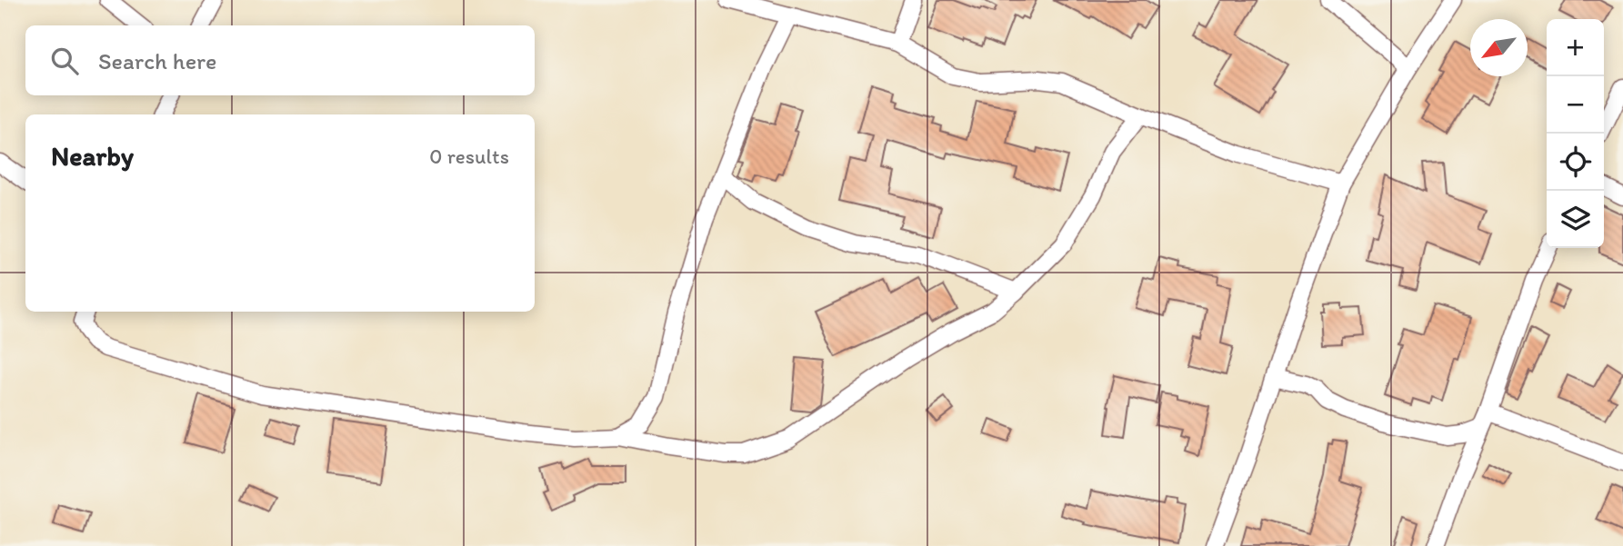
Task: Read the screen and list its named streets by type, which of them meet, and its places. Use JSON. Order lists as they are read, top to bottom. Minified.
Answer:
{"north":"bottom left","page":{"map_buttons":["+","−"],"search":"Search here","heading":["Nearby","0 results"]}}
